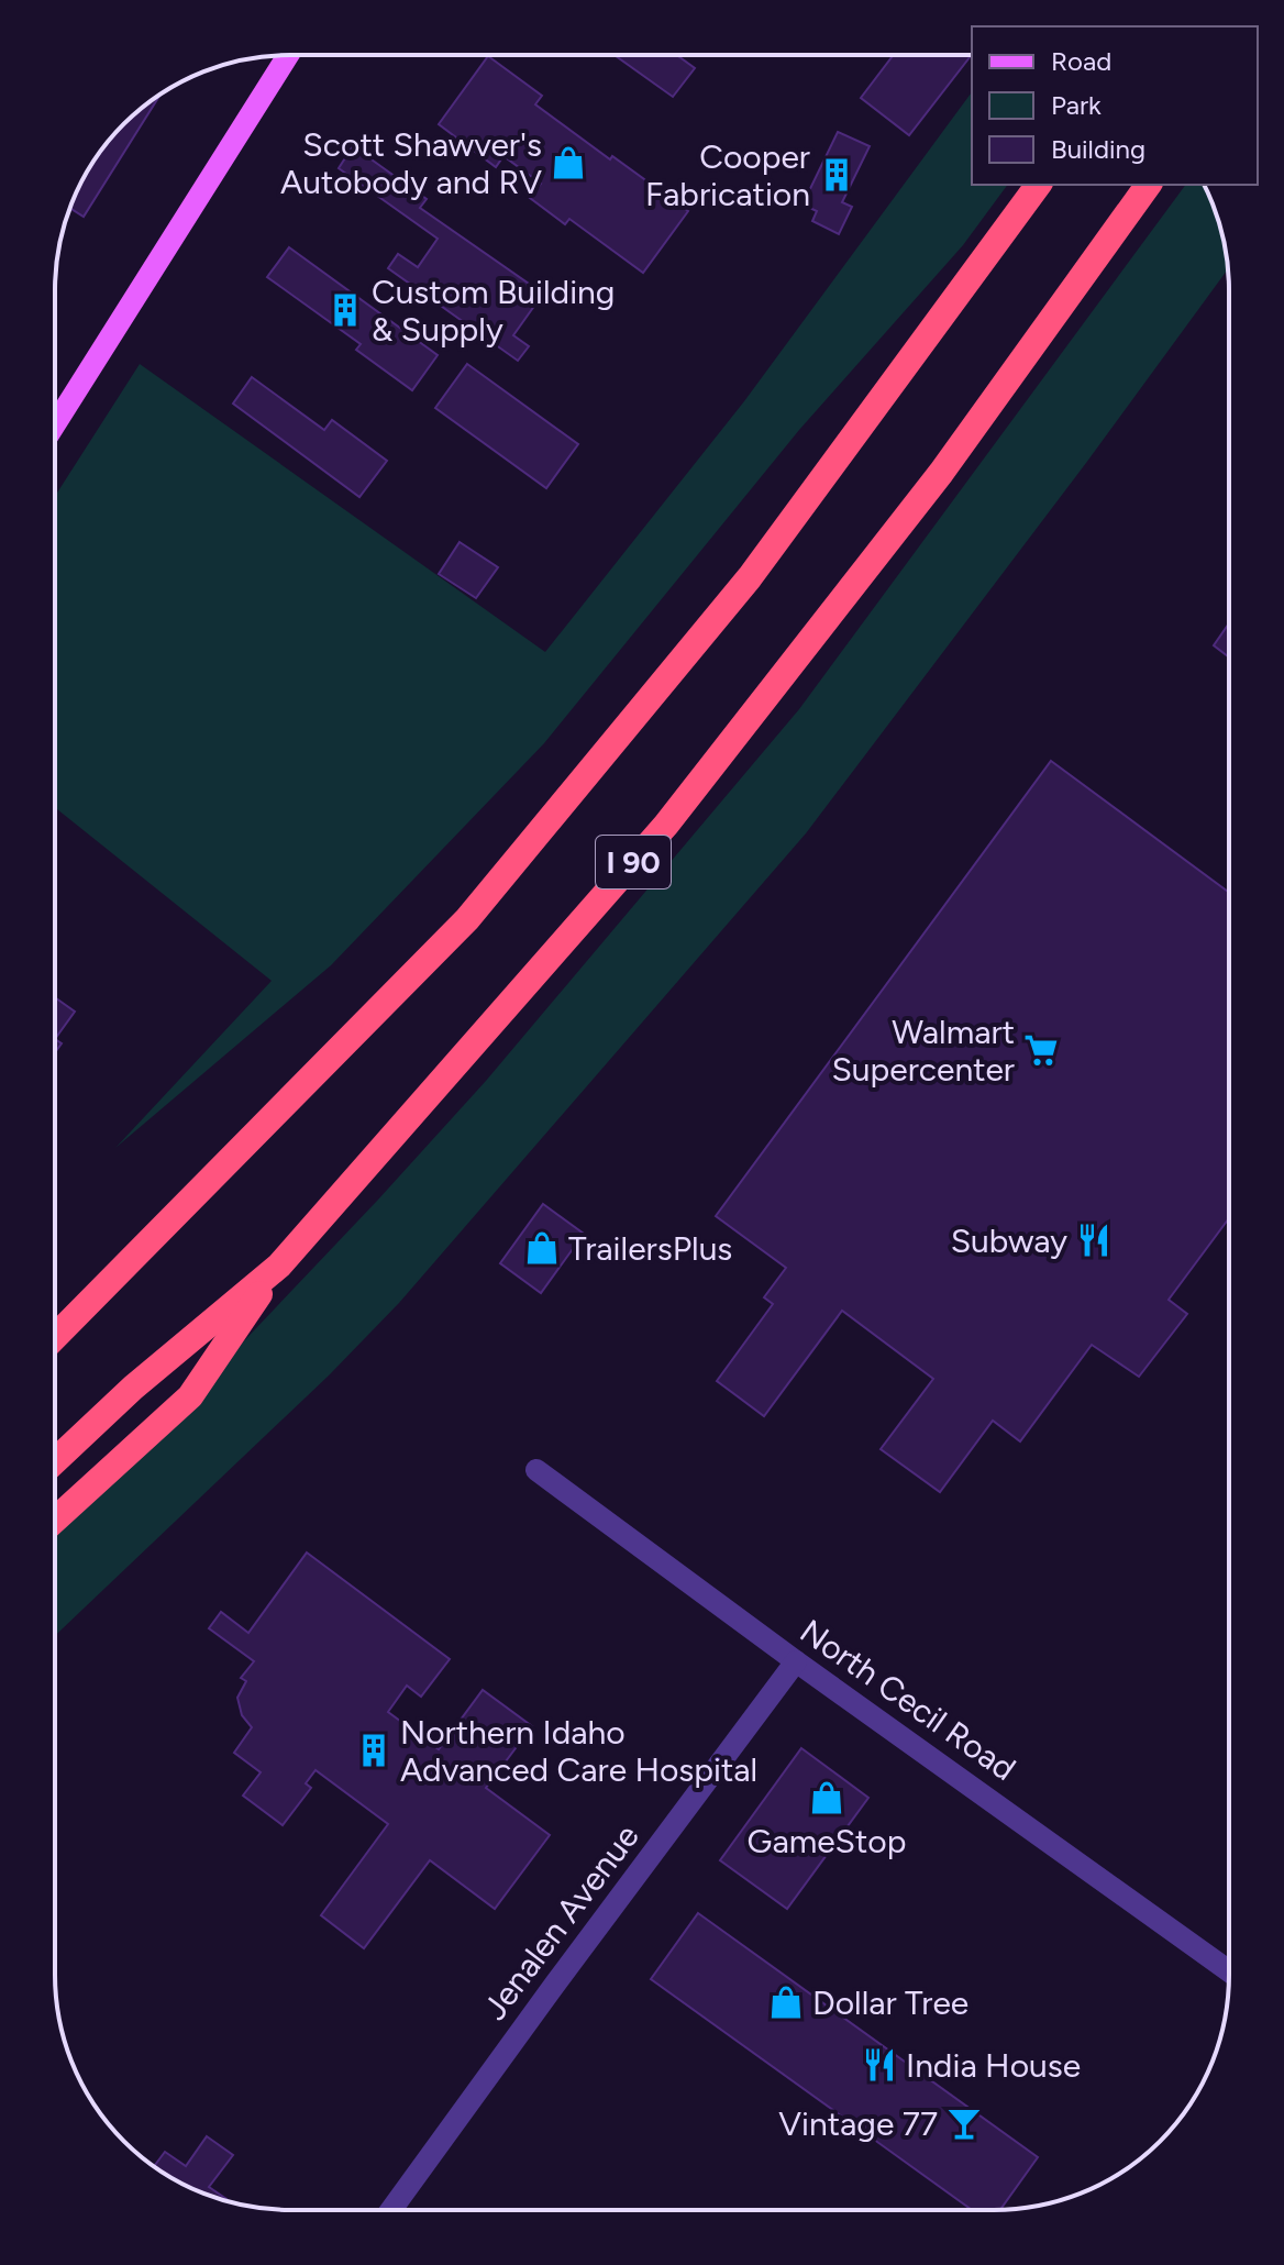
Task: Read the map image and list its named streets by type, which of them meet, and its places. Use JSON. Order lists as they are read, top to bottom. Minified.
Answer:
{"streets":{"highway":["I 90"],"street":["North Cecil Road","Jenalen Avenue"]},"crossings":[["North Cecil Road","Jenalen Avenue"]],"places":{"shop":["Scott Shawver's Autobody and RV","TrailersPlus","GameStop","Dollar Tree"],"building":["Cooper Fabrication","Custom Building & Supply","Northern Idaho Advanced Care Hospital"],"supermarket":["Walmart Supercenter"],"restaurant":["Subway","India House"],"bar":["Vintage 77"]},"legend":["Road","Park","Building"]}
